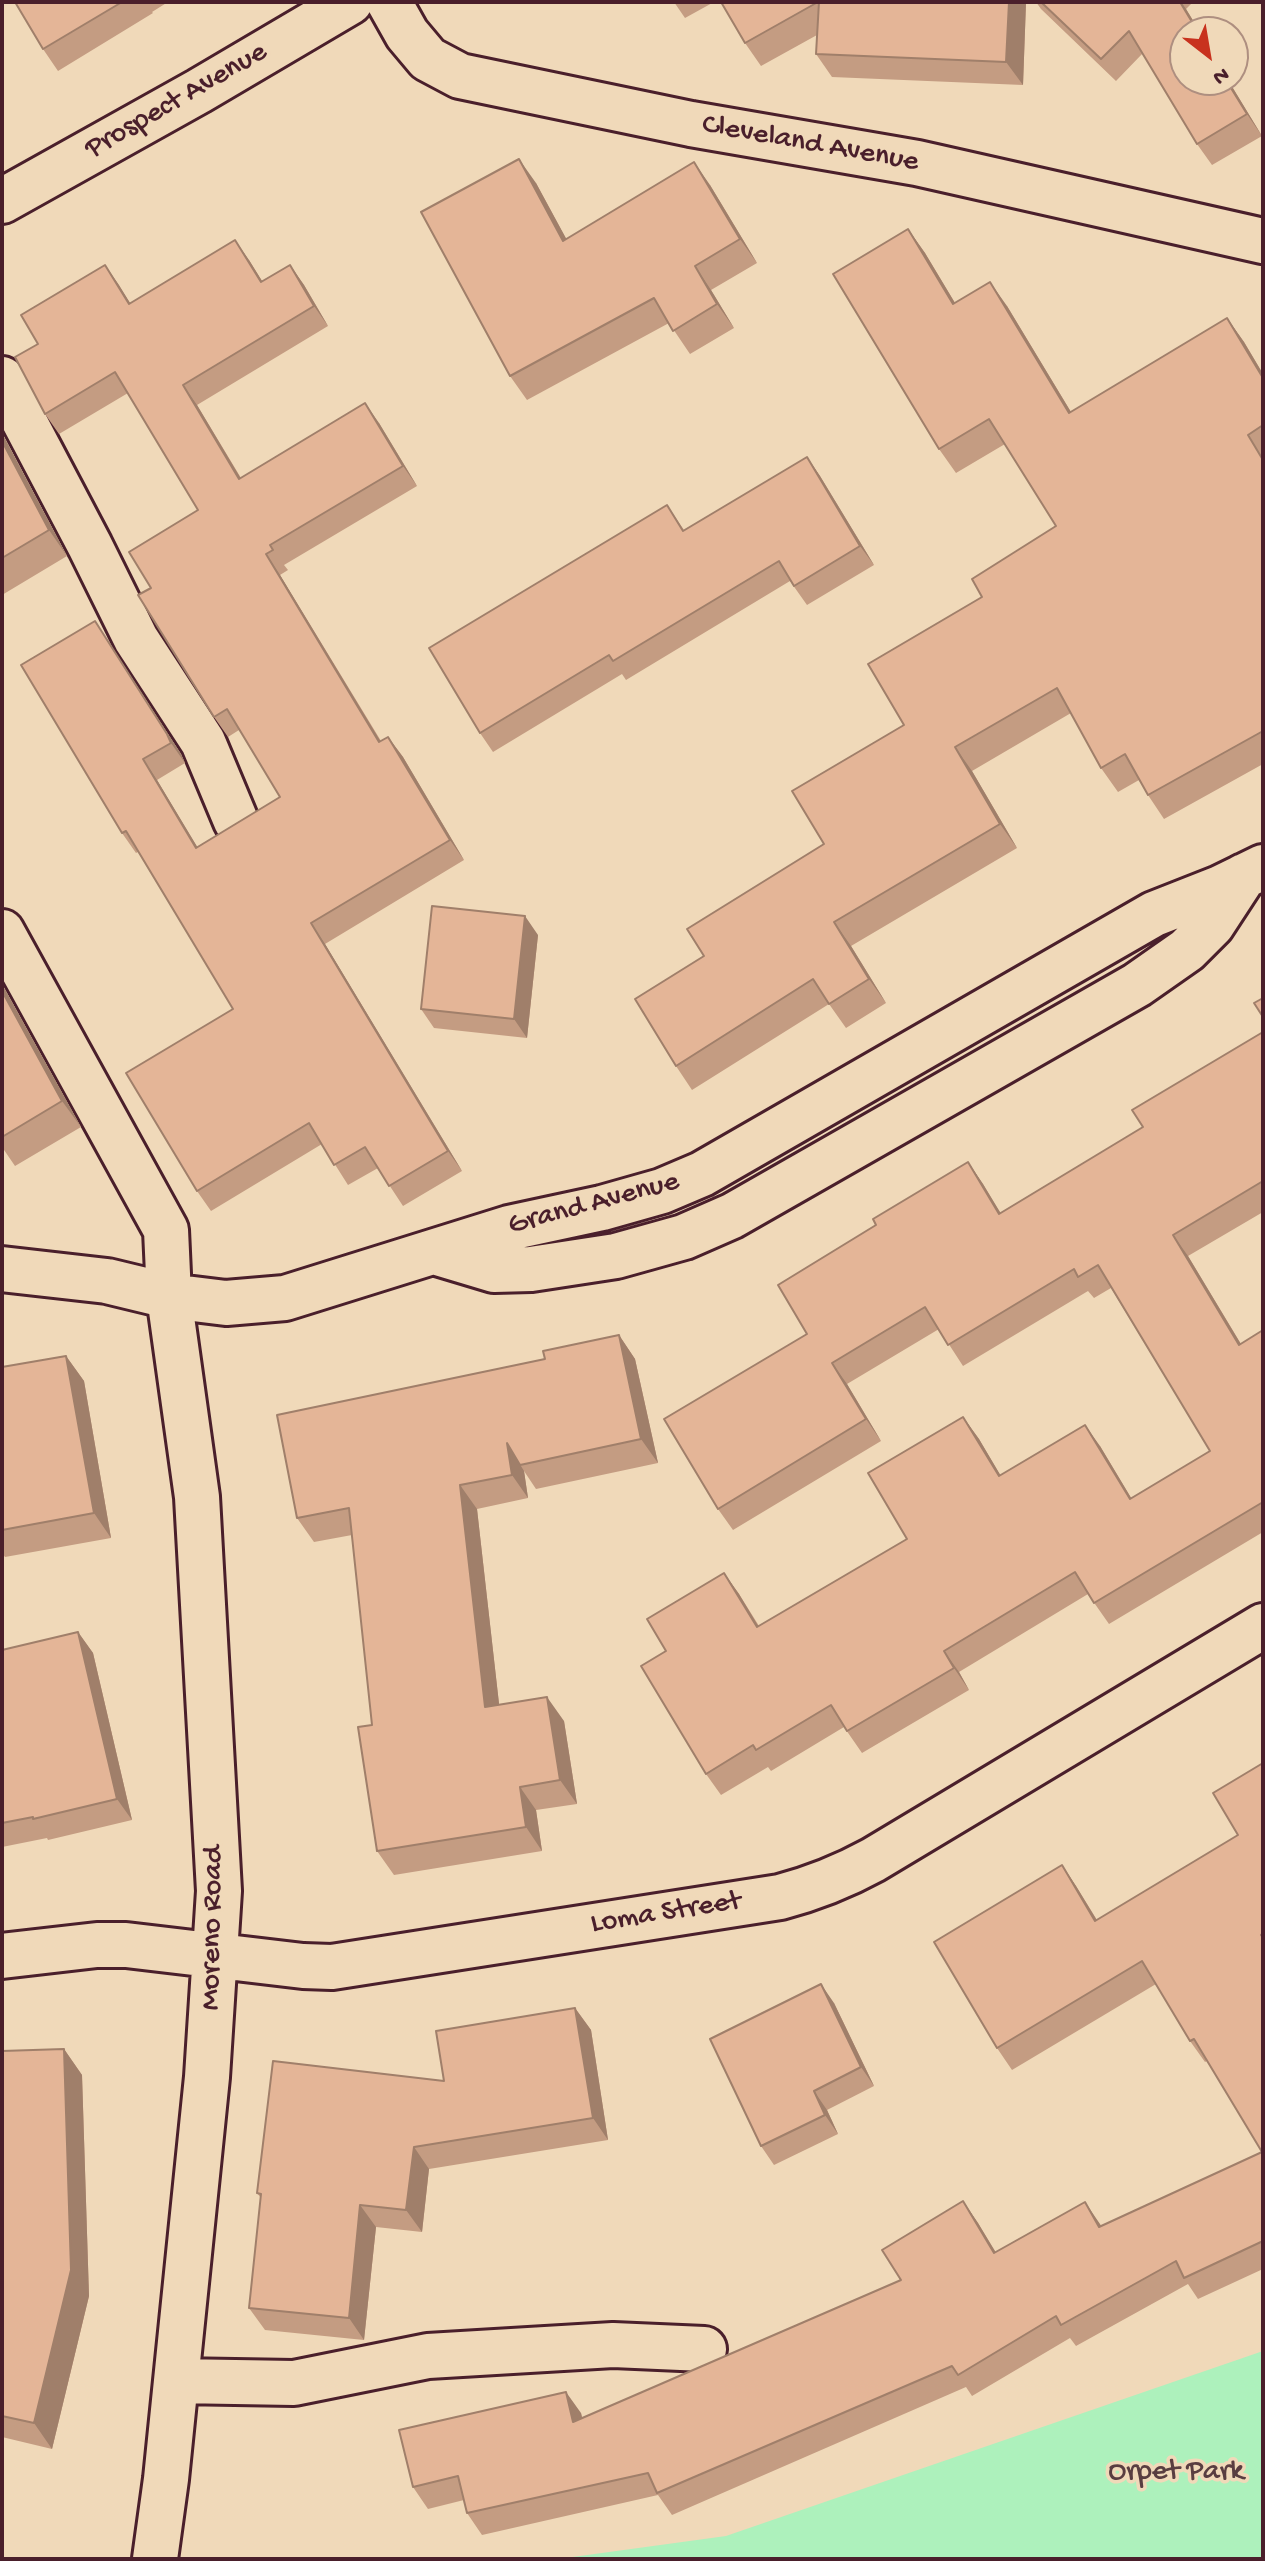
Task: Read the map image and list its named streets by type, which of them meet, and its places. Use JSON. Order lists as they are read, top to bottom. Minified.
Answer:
{"streets":{"street":["Prospect Avenue","Cleveland Avenue","Grand Avenue","Loma Street","Moreno Road"]},"crossings":[["Grand Avenue","Moreno Road"],["Loma Street","Moreno Road"]],"parks":["Orpet Park"],"north":"bottom right"}
